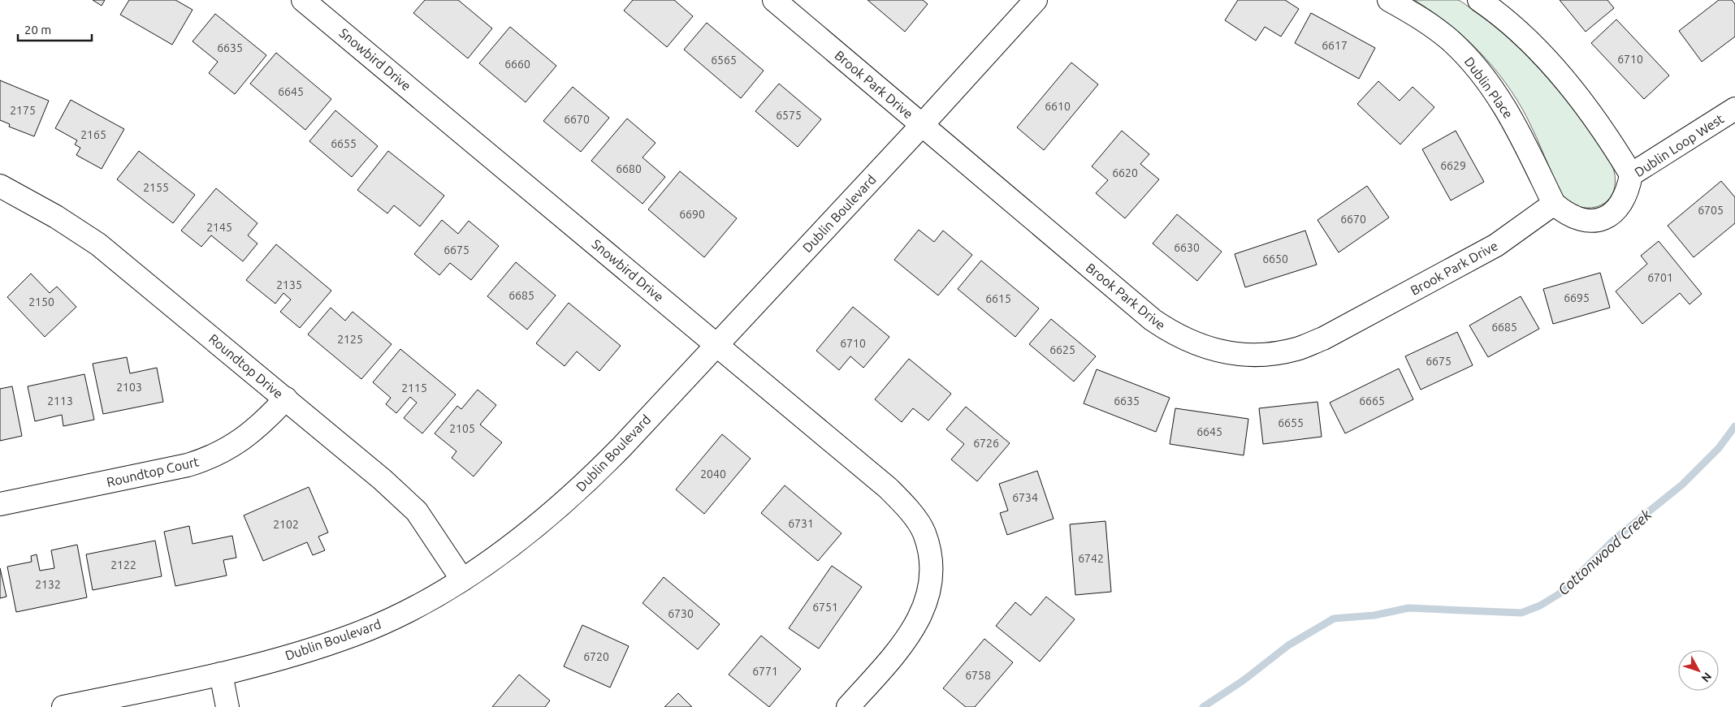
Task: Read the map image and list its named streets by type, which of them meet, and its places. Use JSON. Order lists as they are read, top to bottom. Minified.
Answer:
{"streets":{"street":["Snowbird Drive","Brook Park Drive","Dublin Place","Dublin Loop West","Dublin Boulevard","Roundtop Drive","Roundtop Court"]},"crossings":[["Snowbird Drive","Dublin Boulevard"],["Brook Park Drive","Dublin Place"],["Brook Park Drive","Dublin Loop West"],["Brook Park Drive","Dublin Boulevard"],["Dublin Place","Dublin Loop West"],["Dublin Boulevard","Roundtop Drive"],["Roundtop Drive","Roundtop Court"]],"water":["Cottonwood Creek"],"house_numbers":["6617","6635","6710","6565","6660","6645","6610","2175","6575","6670","2165","6655","6629","6680","6620","2155","6705","6690","6670","2145","6630","6675","6650","6701","2135","6685","6695","6615","2150","6685","2125","6710","6625","6675","2103","2115","2113","6635","6665","6655","2105","6645","6726","2040","6734","6731","2102","6742","2122","2132","6751","6730","6720","6771","6758"],"scale_bar":"20 m","north":"bottom right"}
